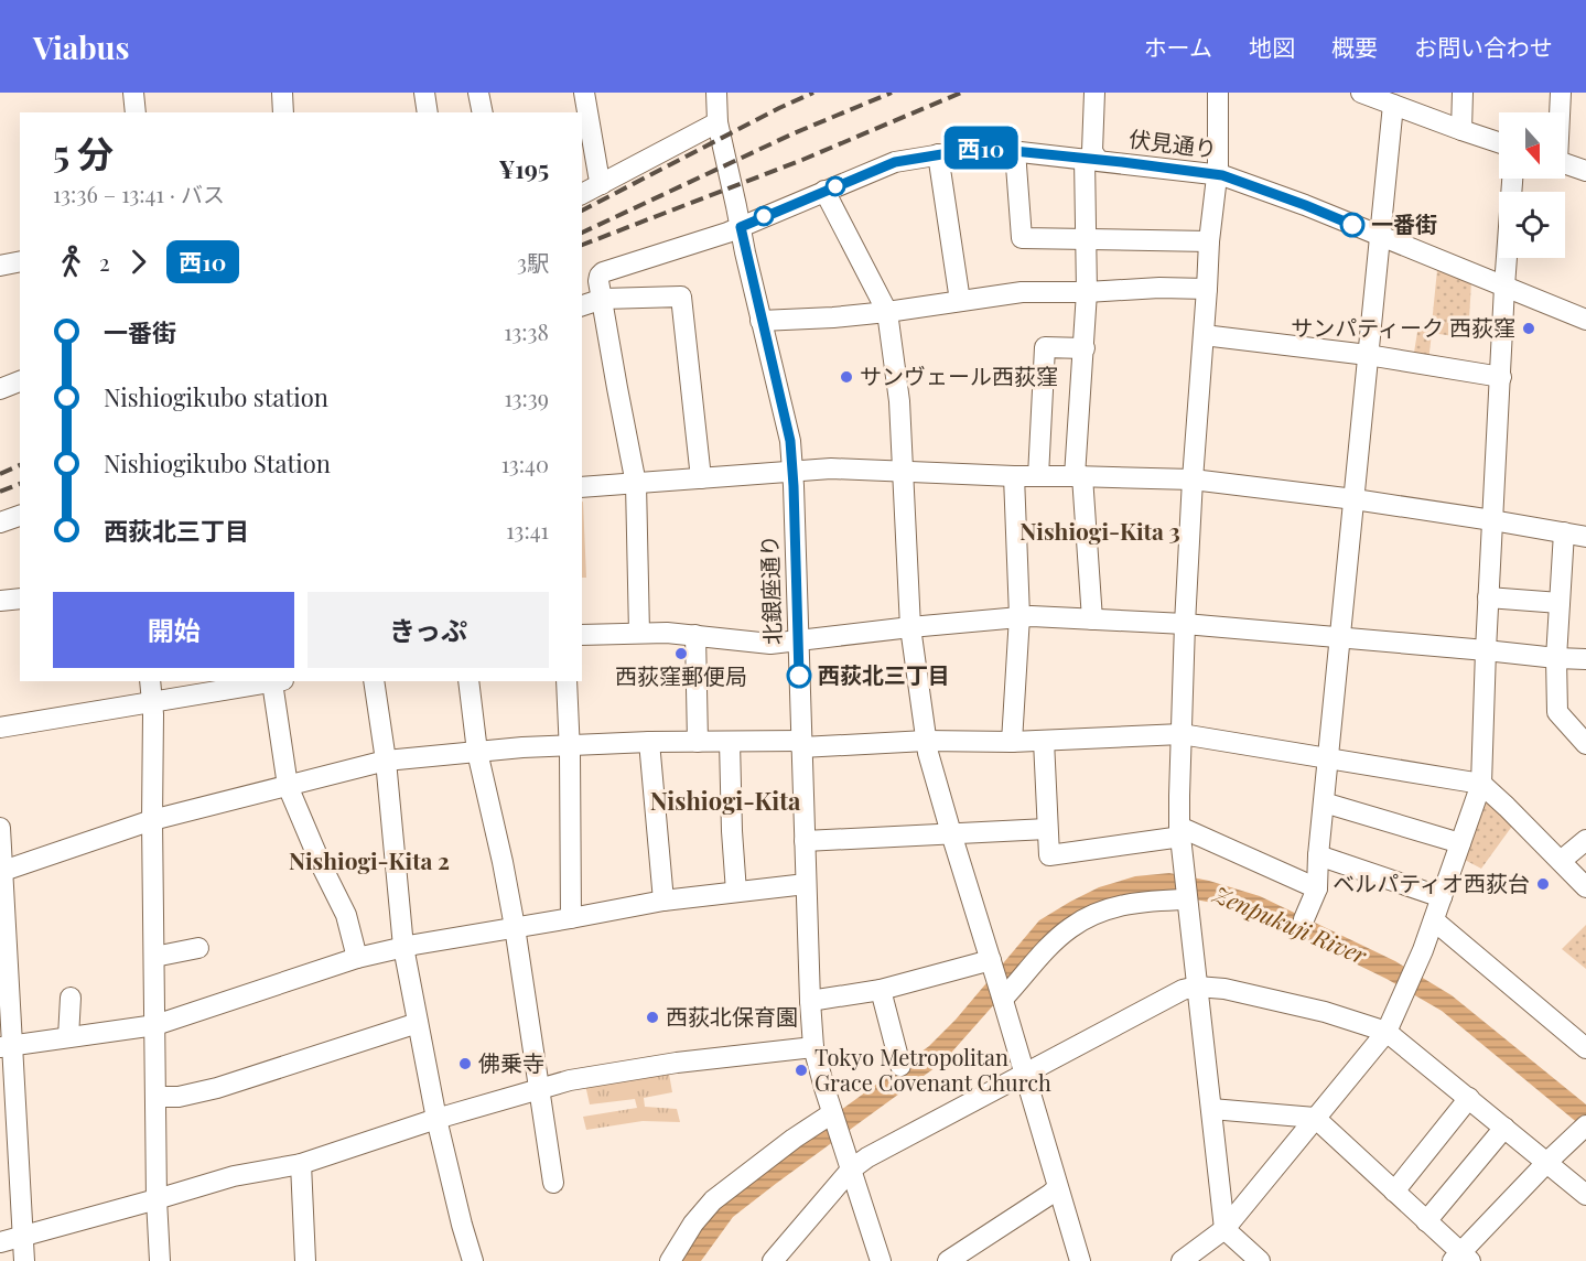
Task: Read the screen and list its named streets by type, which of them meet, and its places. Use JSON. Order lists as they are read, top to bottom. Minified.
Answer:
{"streets":{"street":["伏見通り","北銀座通り"]},"crossings":[["伏見通り","北銀座通り"]],"districts":["Nishiogi-Kita 3","Nishiogi-Kita","Nishiogi-Kita 2"],"water":["Zenpukuji River"],"places":["一番街","サンパティーク 西荻窪","サンヴェール西荻窪","西荻窪郵便局","西荻北三丁目","ベルパティオ西荻台","西荻北保育園","佛乗寺","Tokyo Metropolitan Grace Covenant Church"],"lines":["bus line 西10"],"north":"bottom","page":{"header":"Viabus","nav":["ホーム","地図","概要","お問い合わせ"],"on_map":"西10","heading":["5 分","13:36 – 13:41 · バス","¥195"],"legs":["2","西10","3駅"],"list":[{"name":"一番街","value":"13:38"},{"name":"Nishiogikubo station","value":"13:39"},{"name":"Nishiogikubo Station","value":"13:40"},{"name":"西荻北三丁目","value":"13:41"}],"buttons":["開始","きっぷ"]}}
